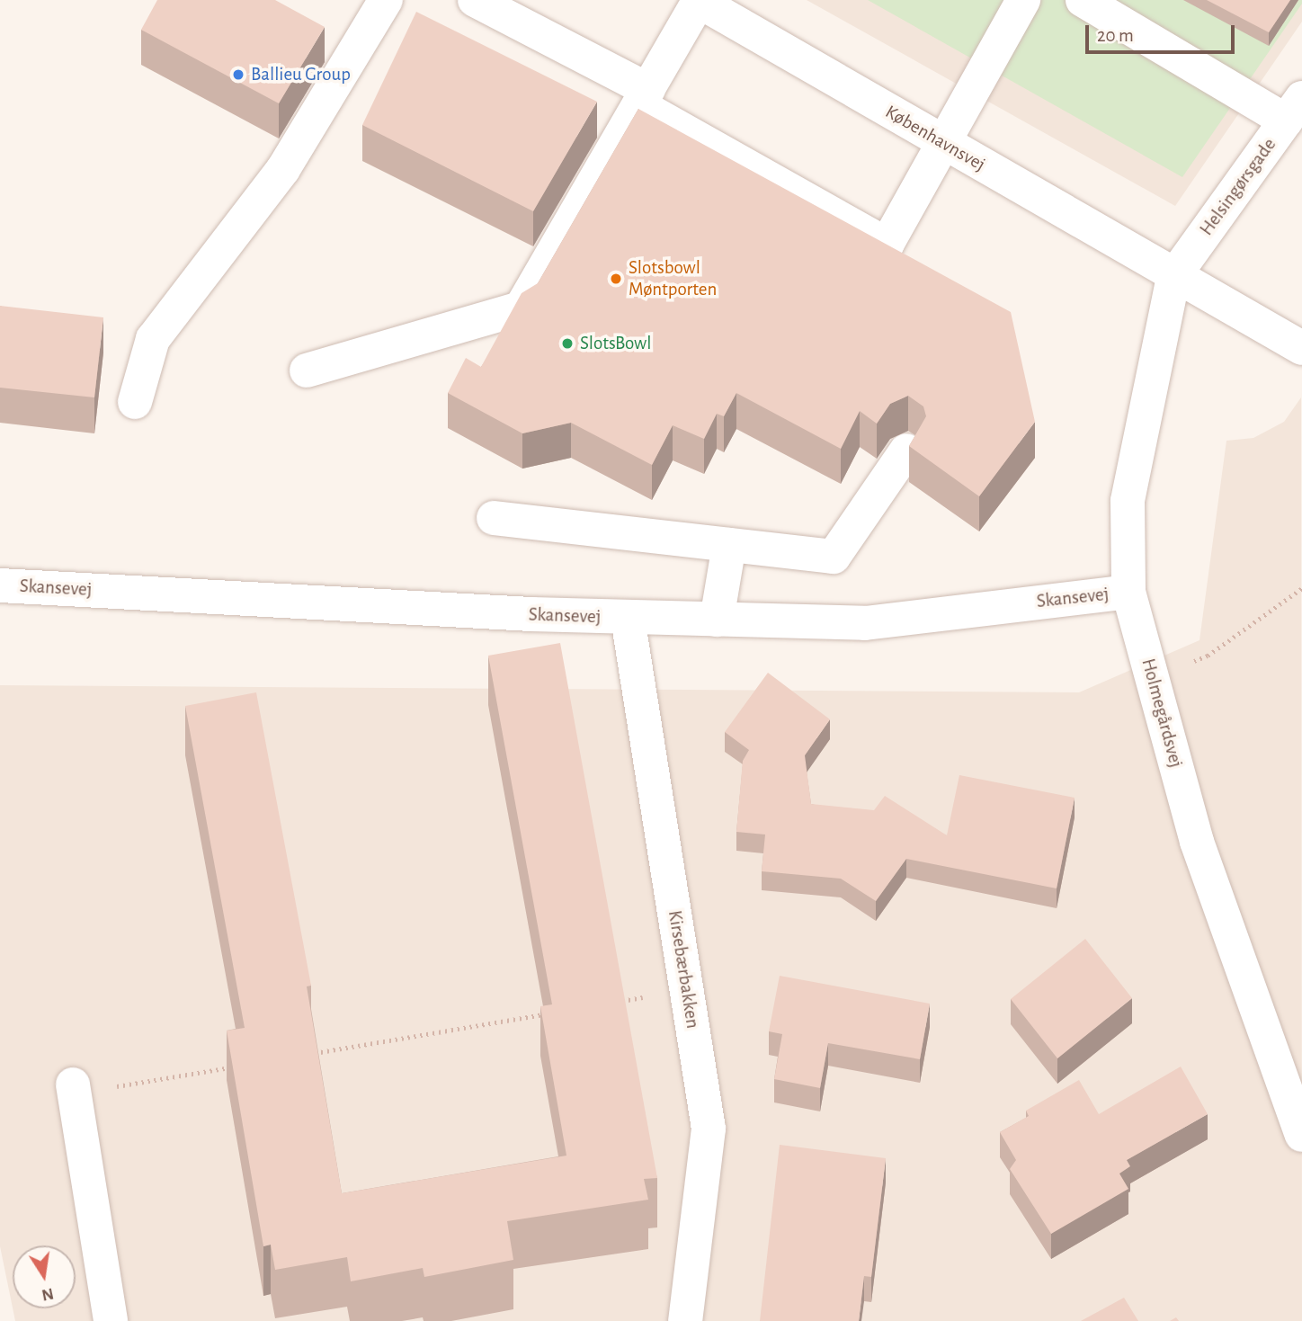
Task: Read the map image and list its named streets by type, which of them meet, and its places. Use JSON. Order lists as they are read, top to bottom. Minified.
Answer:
{"streets":{"street":["Københavnsvej","Helsingørsgade","Skansevej","Holmegårdsvej","Kirsebærbakken"]},"crossings":[["Københavnsvej","Helsingørsgade"],["Københavnsvej","Holmegårdsvej"],["Helsingørsgade","Holmegårdsvej"],["Skansevej","Holmegårdsvej"],["Skansevej","Kirsebærbakken"]],"places":["Ballieu Group","Slotsbowl Møntporten","SlotsBowl"],"scale_bar":"20 m","north":"bottom"}
